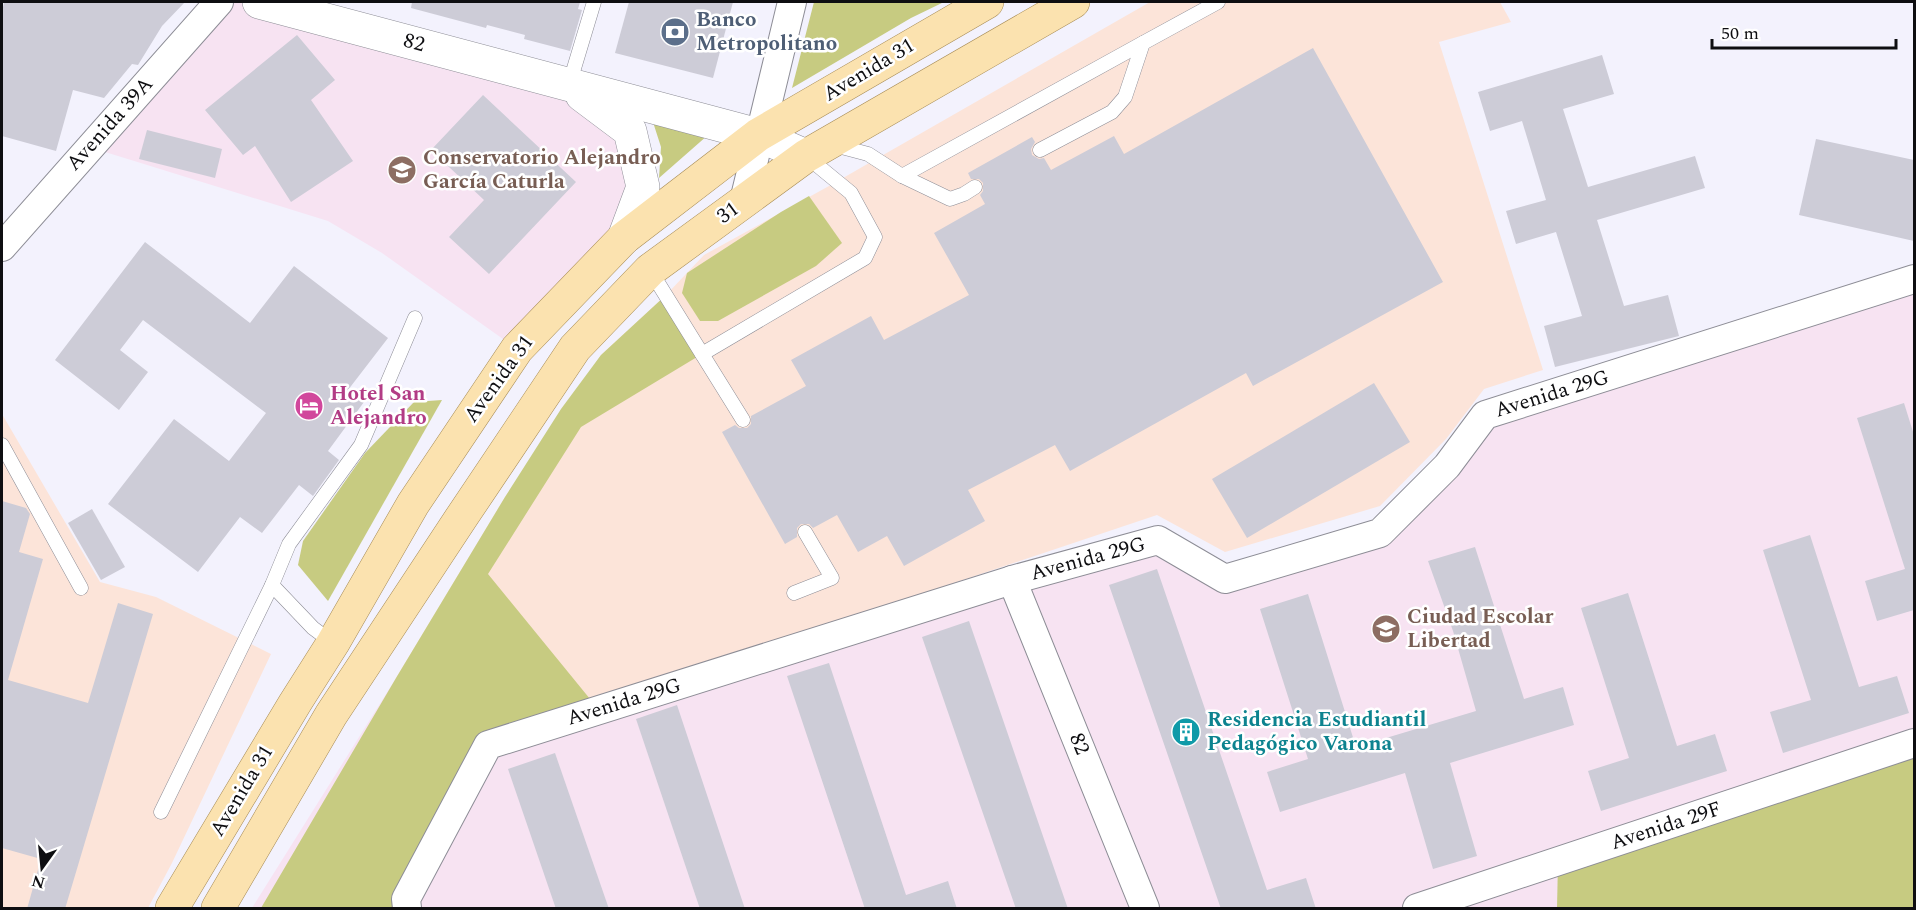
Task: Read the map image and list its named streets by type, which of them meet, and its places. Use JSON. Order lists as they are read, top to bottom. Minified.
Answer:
{"streets":{"main road":["Avenida 31","31"],"street":["82","Avenida 39A","Avenida 29G","Avenida 29F"]},"crossings":[["82","Avenida 31"],["82","31"],["82","Avenida 29G"],["Avenida 31","31"]],"places":{"bank":["Banco Metropolitano"],"school or university":["Conservatorio Alejandro García Caturla","Ciudad Escolar Libertad"],"hotel":["Hotel San Alejandro"],"building":["Residencia Estudiantil Pedagógico Varona"]},"scale_bar":"50 m","north":"bottom"}
